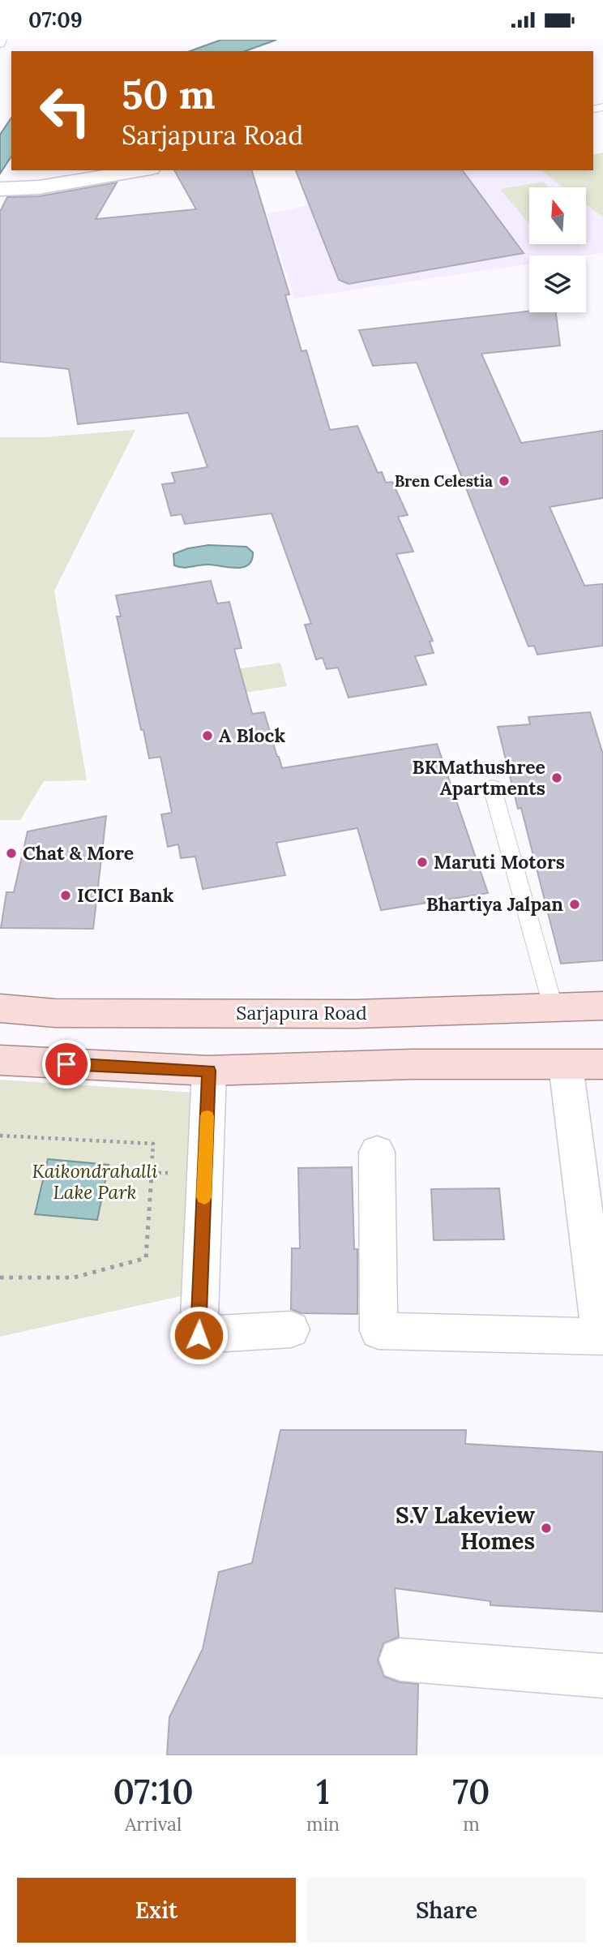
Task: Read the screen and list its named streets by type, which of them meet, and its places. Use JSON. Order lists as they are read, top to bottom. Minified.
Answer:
{"streets":{"main road":["Sarjapura Road"]},"parks":["Kaikondrahalli Lake Park"],"places":["Bren Celestia","A Block","BKMathushree Apartments","Chat & More","Maruti Motors","ICICI Bank","Bhartiya Jalpan","S.V Lakeview Homes"],"north":"top","page":{"status":"07:09","turn":["50 m","Sarjapura Road"],"eta":["07:10","Arrival","1","min","70","m"],"buttons":["Exit","Share"]}}
